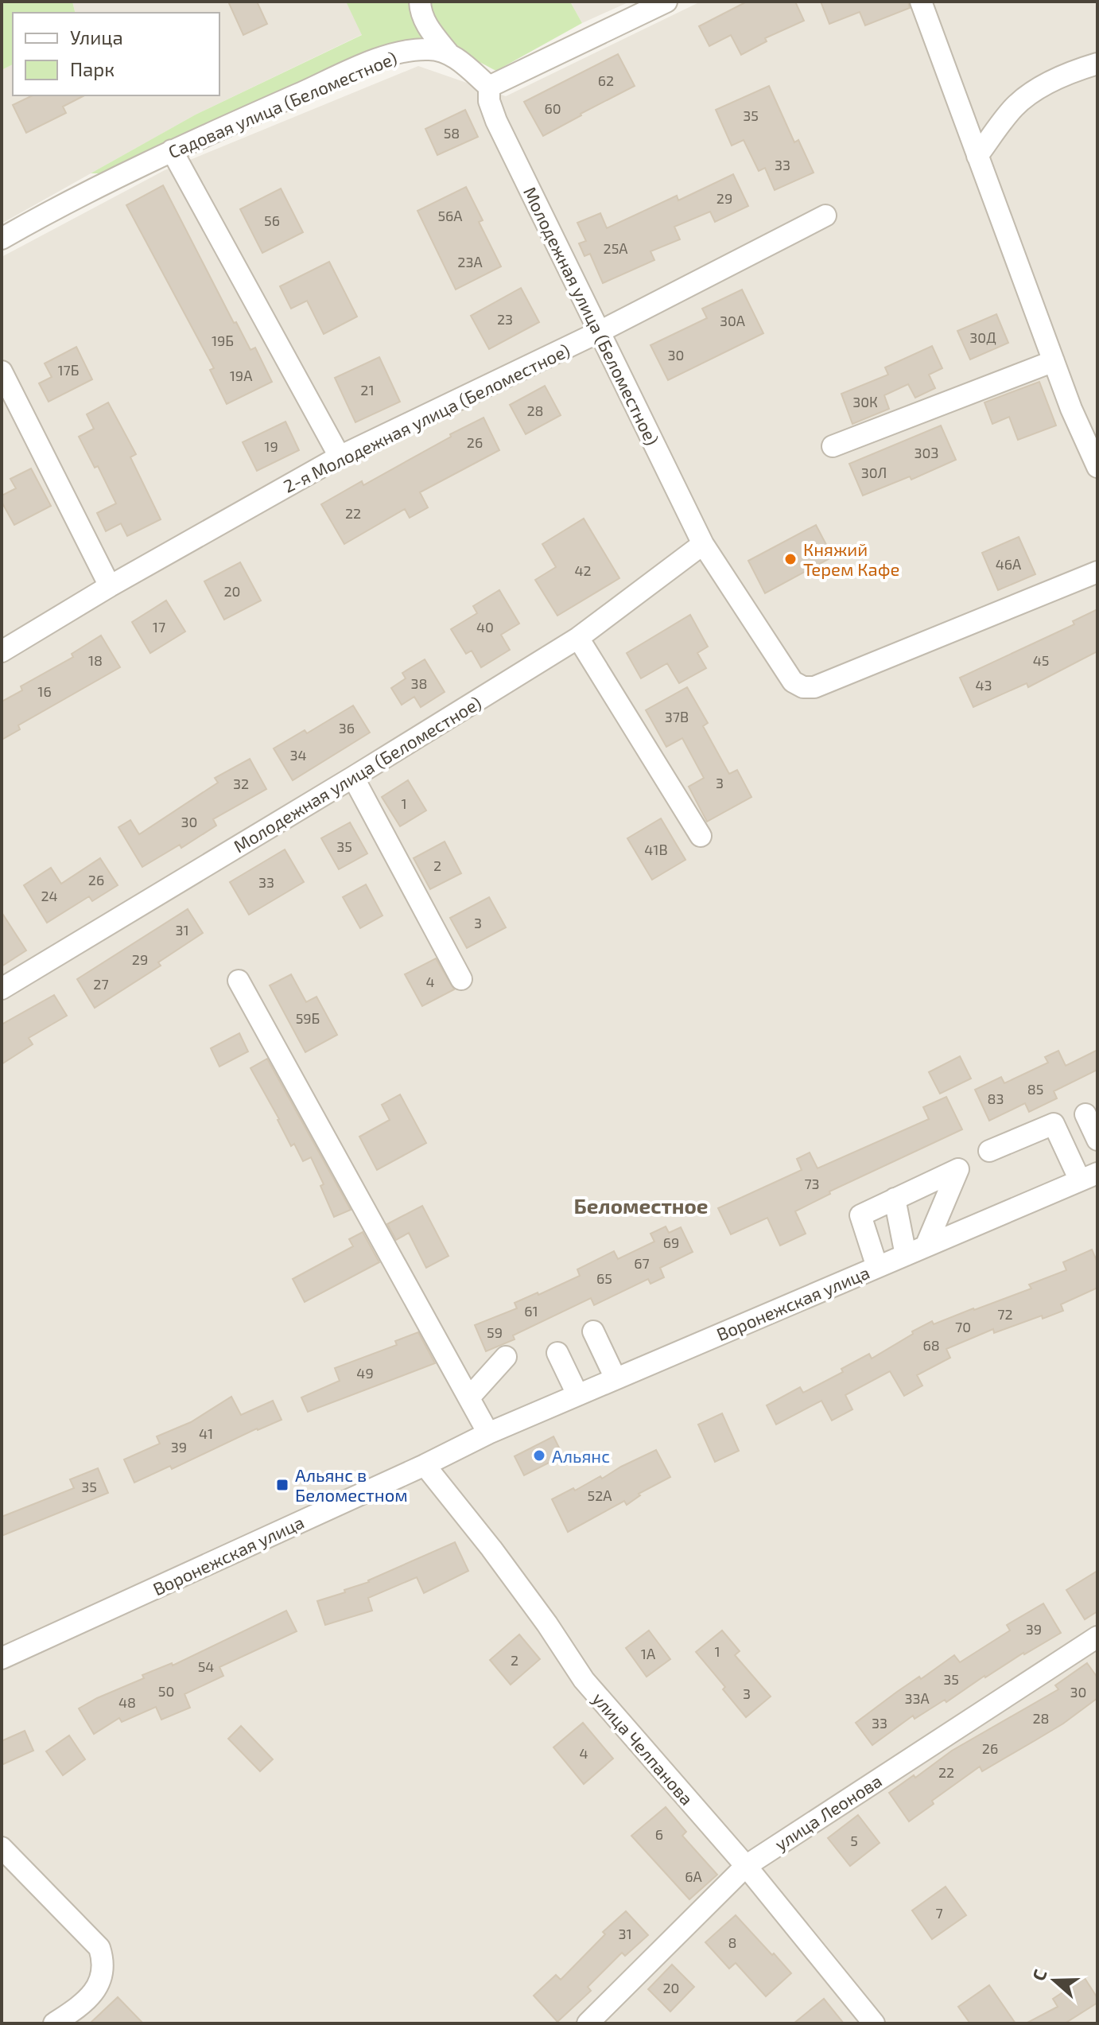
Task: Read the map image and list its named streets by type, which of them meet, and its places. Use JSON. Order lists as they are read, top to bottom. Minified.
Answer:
{"streets":{"street":["Садовая улица (Беломестное)","Молодежная улица (Беломестное)","2-я Молодежная улица (Беломестное)","Воронежская улица","улица Челпанова","улица Леонова"]},"crossings":[["Молодежная улица (Беломестное)","2-я Молодежная улица (Беломестное)"],["Воронежская улица","улица Челпанова"],["улица Челпанова","улица Леонова"]],"districts":["Беломестное"],"places":{"other":["Княжий Терем Кафе","Альянс"],"transit":["Альянс в Беломестном"]},"house_numbers":["62","60","35","58","33","29","56А","56","25А","23А","23","30А","30Д","19Б","30","17Б","19А","21","30К","28","26","19","30З","30Л","22","46А","42","20","17","40","18","45","38","43","16","37В","36","34","3","32","1","30","35","41В","2","26","33","24","3","31","29","4","27","59Б","85","83","73","69","67","65","61","72","70","59","68","49","41","39","35","52А","39","1","1А","2","54","35","50","30","3","33А","48","28","33","26","4","22","6","5","6А","7","31","8","20"],"legend":["Улица","Парк"],"north":"left"}
